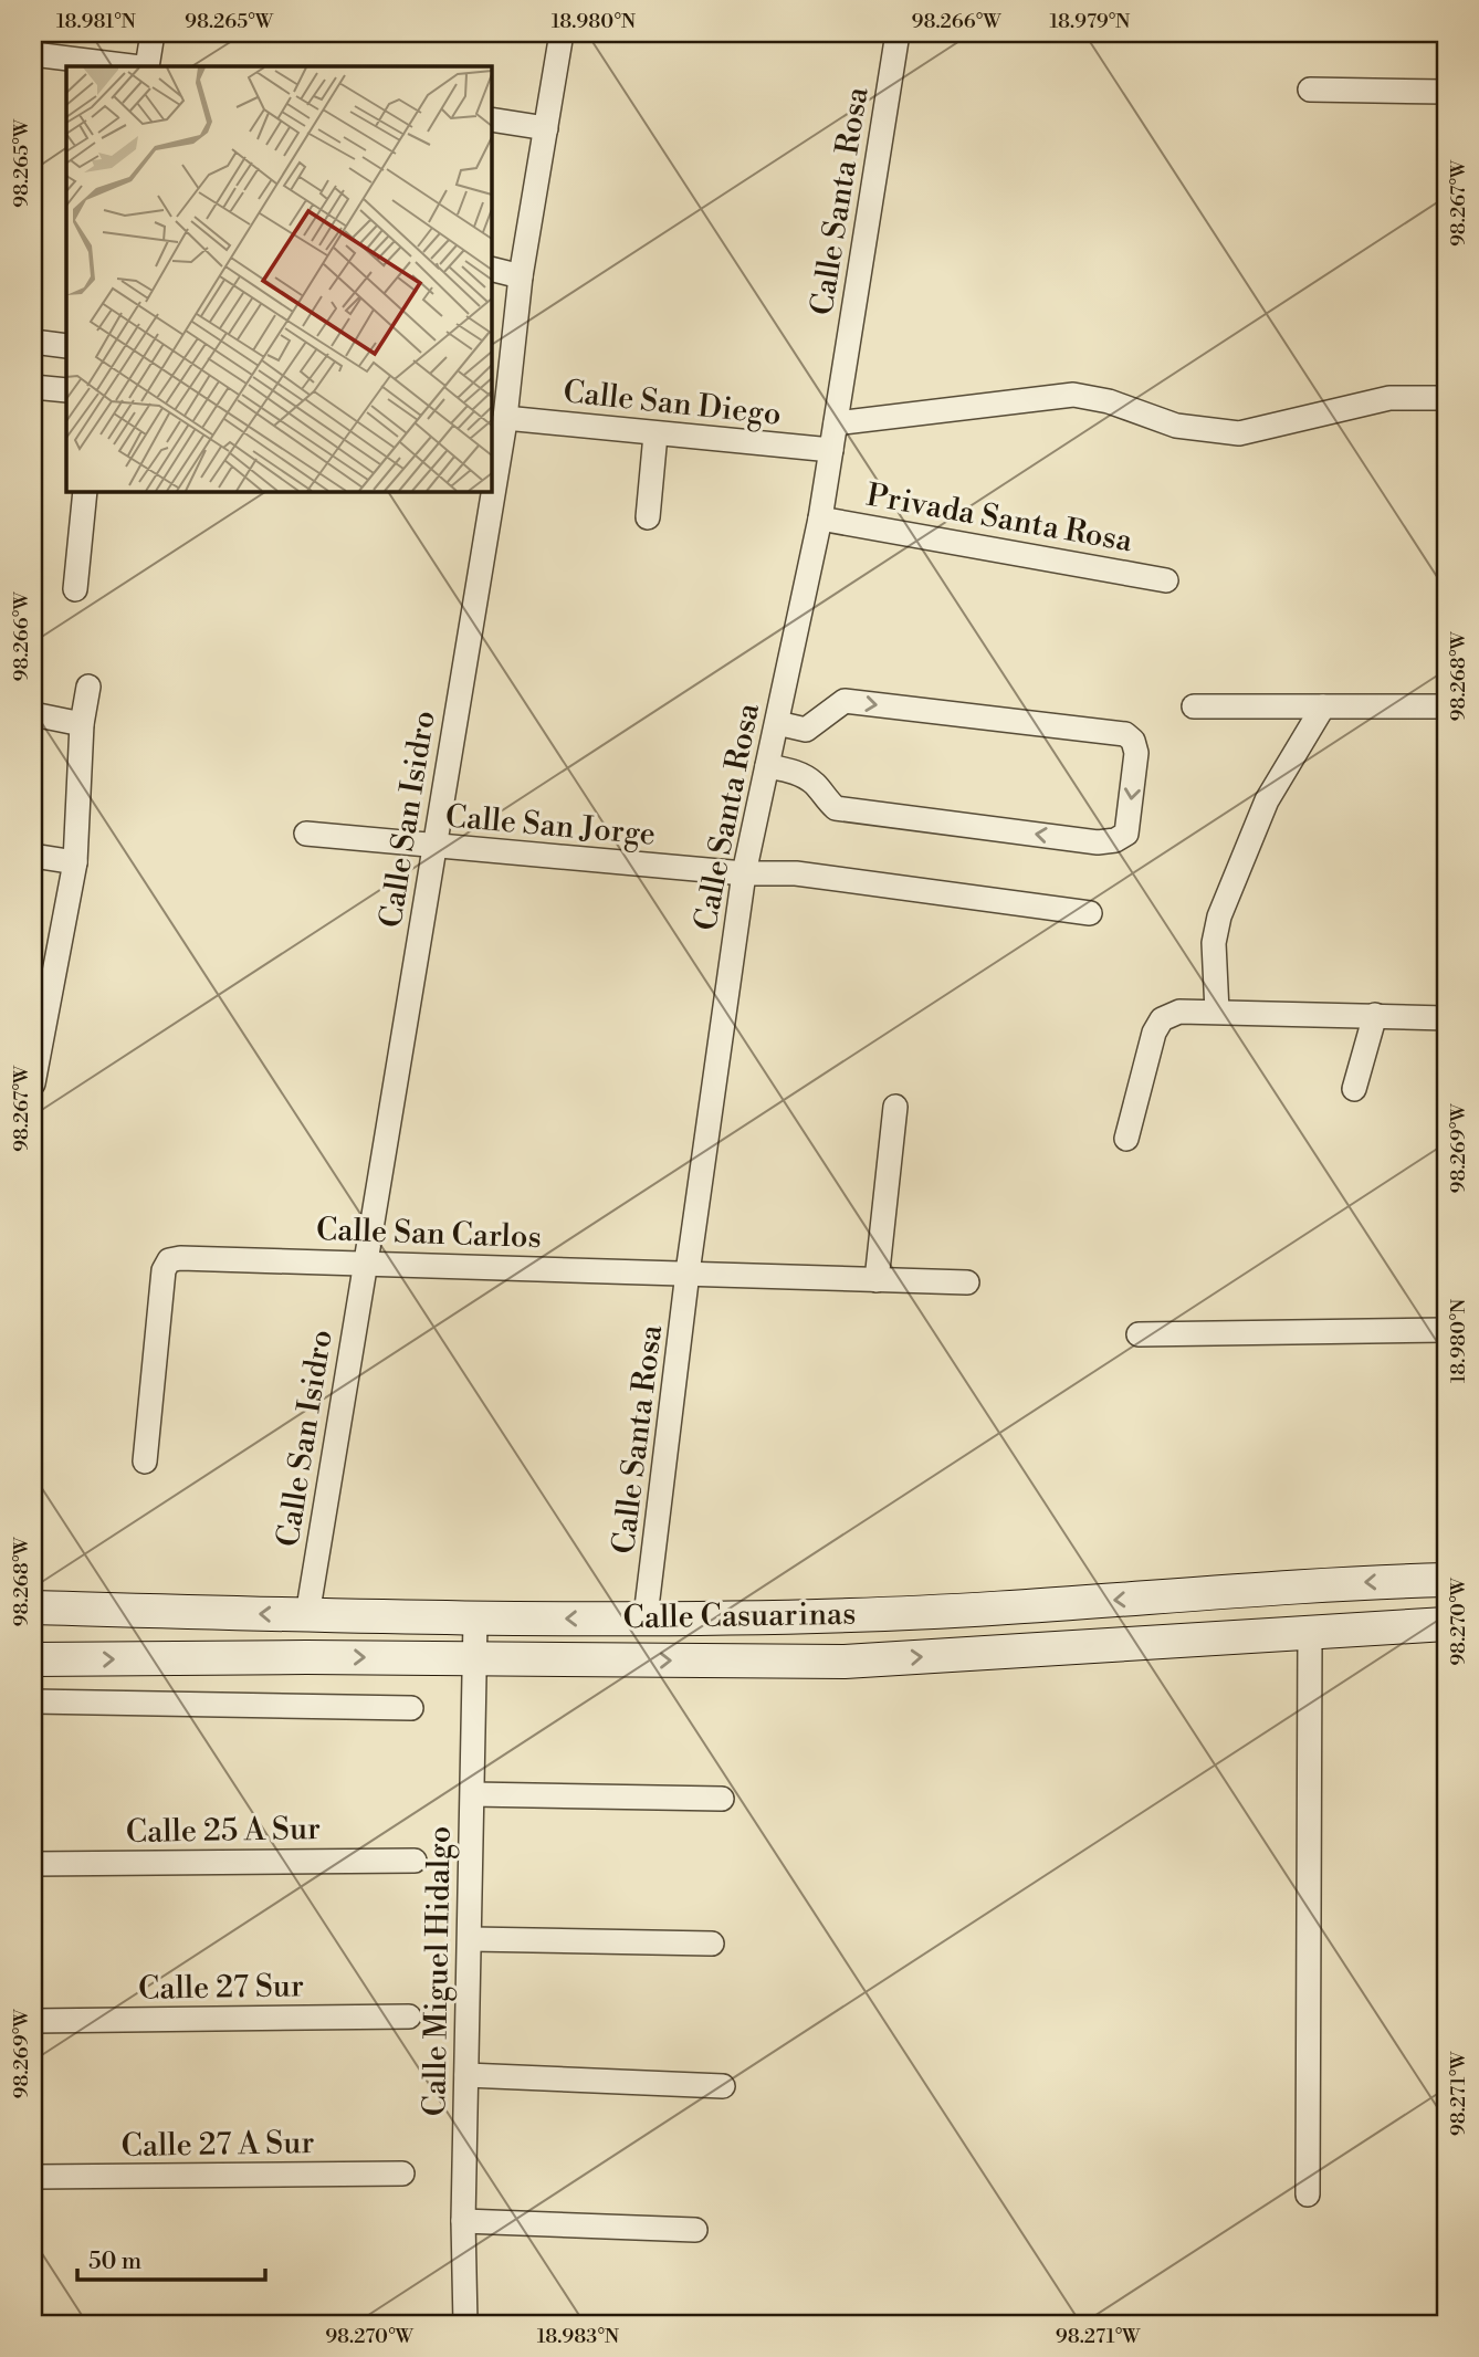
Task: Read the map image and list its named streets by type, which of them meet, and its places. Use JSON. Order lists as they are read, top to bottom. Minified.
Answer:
{"streets":{"main road":["Calle Casuarinas"],"street":["Calle Santa Rosa","Calle San Diego","Privada Santa Rosa","Calle San Isidro","Calle San Jorge","Calle San Carlos","Calle 25 A Sur","Calle Miguel Hidalgo","Calle 27 Sur","Calle 27 A Sur"]},"crossings":[["Calle Santa Rosa","Calle San Diego"],["Calle Santa Rosa","Privada Santa Rosa"],["Calle Santa Rosa","Calle San Jorge"],["Calle Santa Rosa","Calle San Carlos"],["Calle Santa Rosa","Calle Casuarinas"],["Calle San Diego","Calle San Isidro"],["Calle San Isidro","Calle San Jorge"],["Calle San Isidro","Calle San Carlos"],["Calle San Isidro","Calle Casuarinas"],["Calle Casuarinas","Calle Miguel Hidalgo"]],"scale_bar":"50 m","coordinates":["18.981°N","98.265°W","18.980°N","98.266°W","18.979°N","98.267°W","98.268°W","98.269°W","98.270°W","98.271°W","18.983°N"]}
